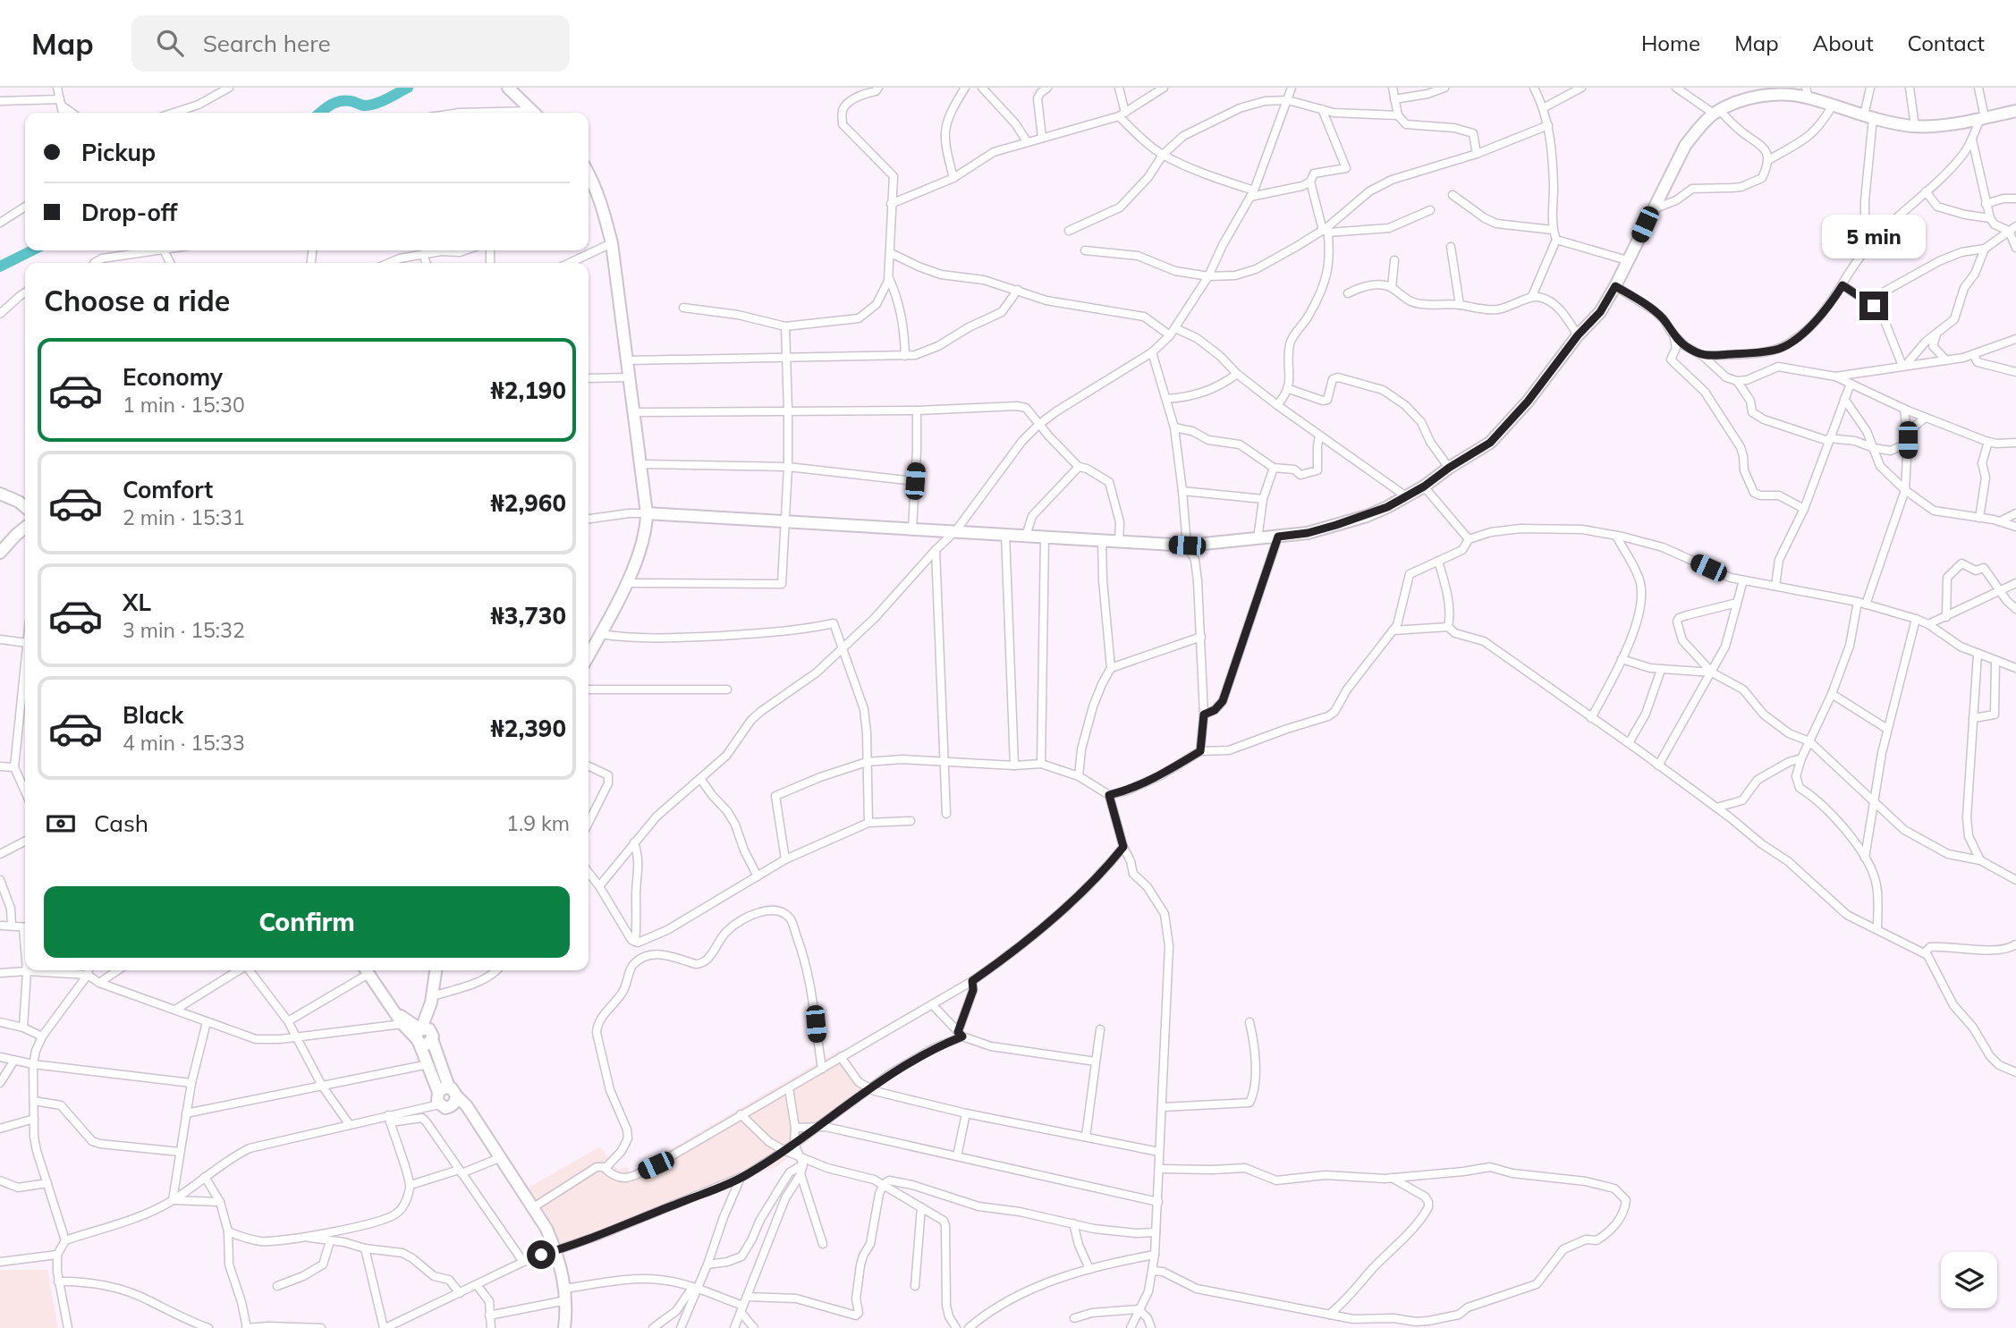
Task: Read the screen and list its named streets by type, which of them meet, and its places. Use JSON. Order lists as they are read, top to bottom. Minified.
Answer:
{"page":{"header":"Map","search":"Search here","nav":["Home","Map","About","Contact"],"banner":["Pickup","Drop-off"],"bubble":"5 min","heading":"Choose a ride","list":[{"name":"Economy","note":"1 min · 15:30","value":"₦2,190"},{"name":"Comfort","note":"2 min · 15:31","value":"₦2,960"},{"name":"XL","note":"3 min · 15:32","value":"₦3,730"},{"name":"Black","note":"4 min · 15:33","value":"₦2,390"}],"pay":["Cash","1.9 km"],"buttons":"Confirm"}}
